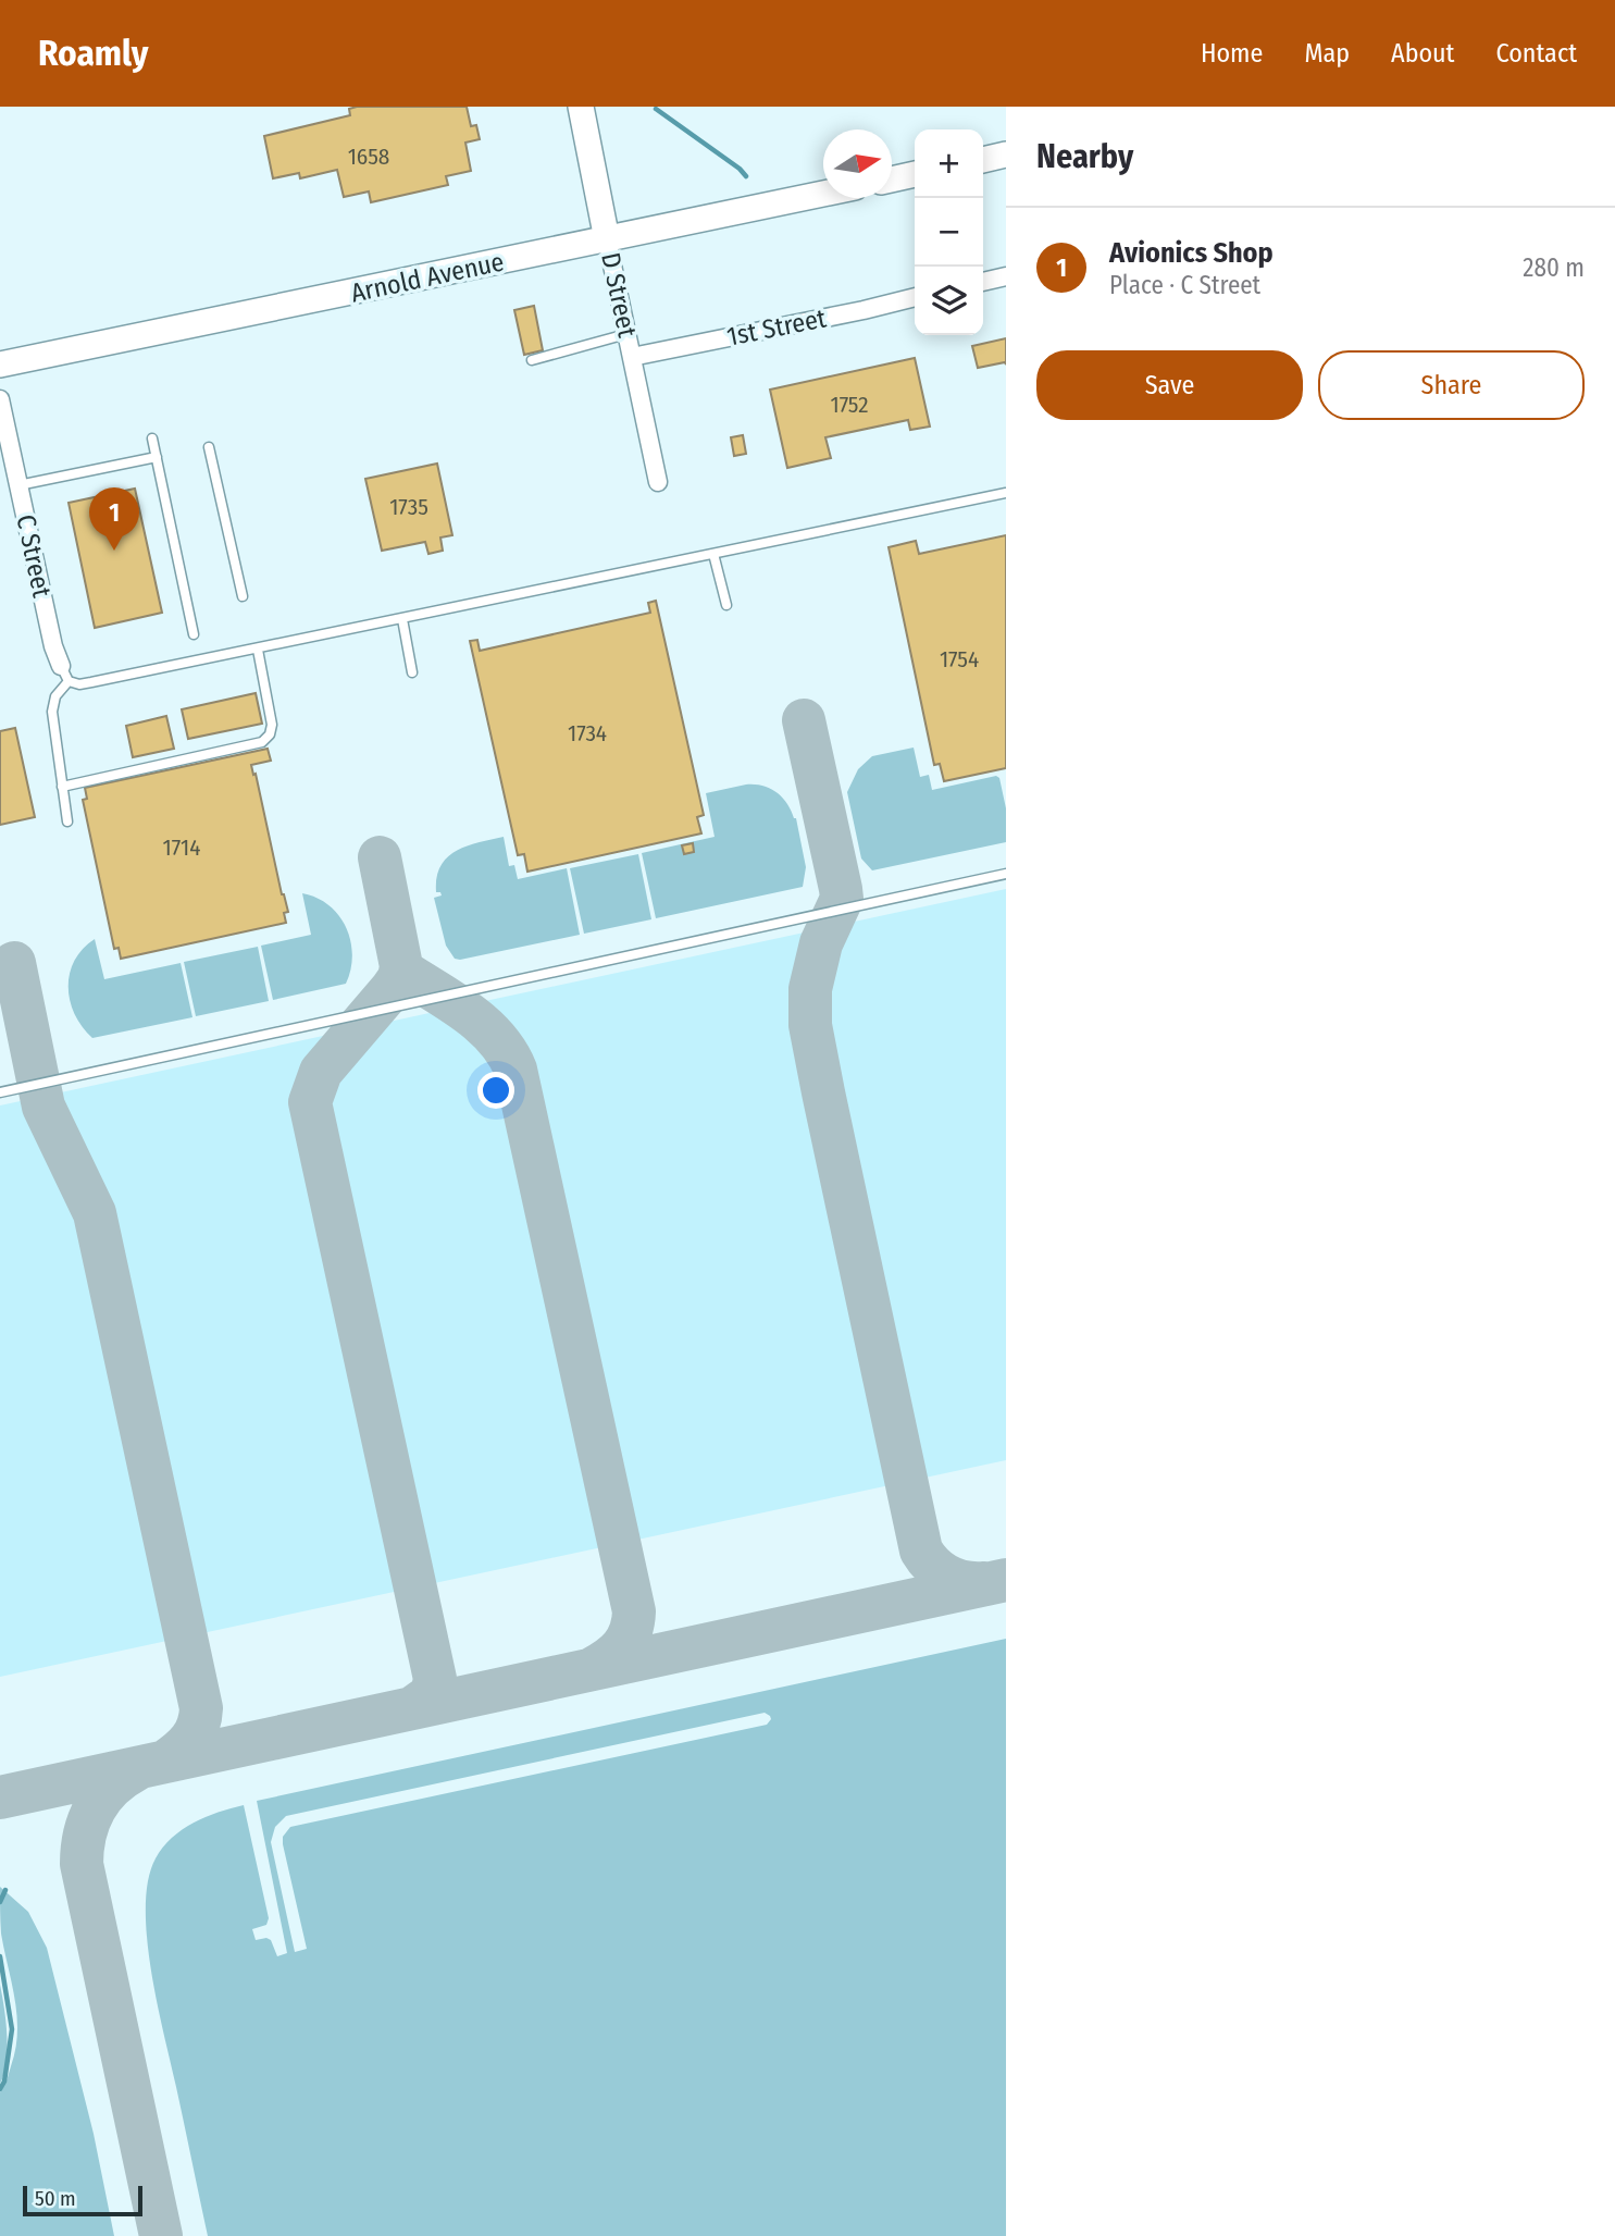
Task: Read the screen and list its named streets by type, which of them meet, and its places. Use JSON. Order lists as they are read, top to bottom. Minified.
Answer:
{"streets":{"street":["Arnold Avenue","D Street","1st Street","C Street"]},"crossings":[["Arnold Avenue","D Street"],["D Street","1st Street"]],"house_numbers":["1658","1752","1735","1754","1734","1714"],"scale_bar":"50 m","north":"right","page":{"header":"Roamly","nav":["Home","Map","About","Contact"],"heading":"Nearby","map_buttons":["+","−"],"list":[{"mark":"1","name":"Avionics Shop","note":"Place · C Street","value":"280 m"}],"buttons":["Save","Share"],"pins":"1","scale":"50 m"}}
